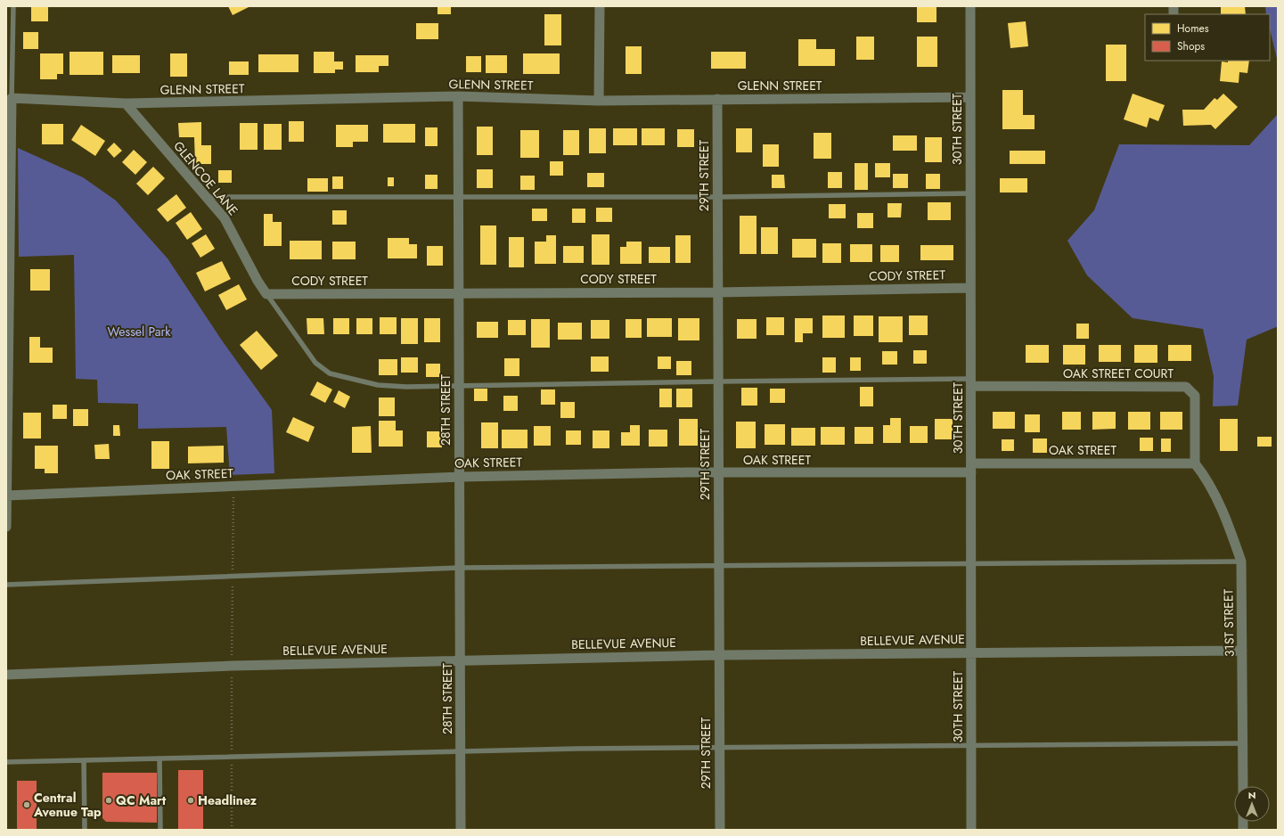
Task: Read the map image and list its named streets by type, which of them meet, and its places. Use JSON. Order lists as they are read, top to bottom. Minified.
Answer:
{"streets":{"street":["GLENN STREET","30TH STREET","29TH STREET","GLENCOE LANE","CODY STREET","OAK STREET COURT","28TH STREET","OAK STREET","31ST STREET","BELLEVUE AVENUE"]},"crossings":[["GLENN STREET","30TH STREET"],["GLENN STREET","29TH STREET"],["GLENN STREET","GLENCOE LANE"],["GLENN STREET","28TH STREET"],["30TH STREET","CODY STREET"],["30TH STREET","OAK STREET COURT"],["30TH STREET","OAK STREET"],["30TH STREET","BELLEVUE AVENUE"],["29TH STREET","CODY STREET"],["29TH STREET","OAK STREET"],["29TH STREET","BELLEVUE AVENUE"],["GLENCOE LANE","CODY STREET"],["CODY STREET","28TH STREET"],["OAK STREET COURT","OAK STREET"],["OAK STREET COURT","31ST STREET"],["28TH STREET","OAK STREET"],["28TH STREET","BELLEVUE AVENUE"],["OAK STREET","31ST STREET"],["31ST STREET","BELLEVUE AVENUE"]],"parks":["Wessel Park"],"places":["QC Mart","Headlinez","Central Avenue Tap"],"legend":["Homes","Shops"],"north":"top"}
